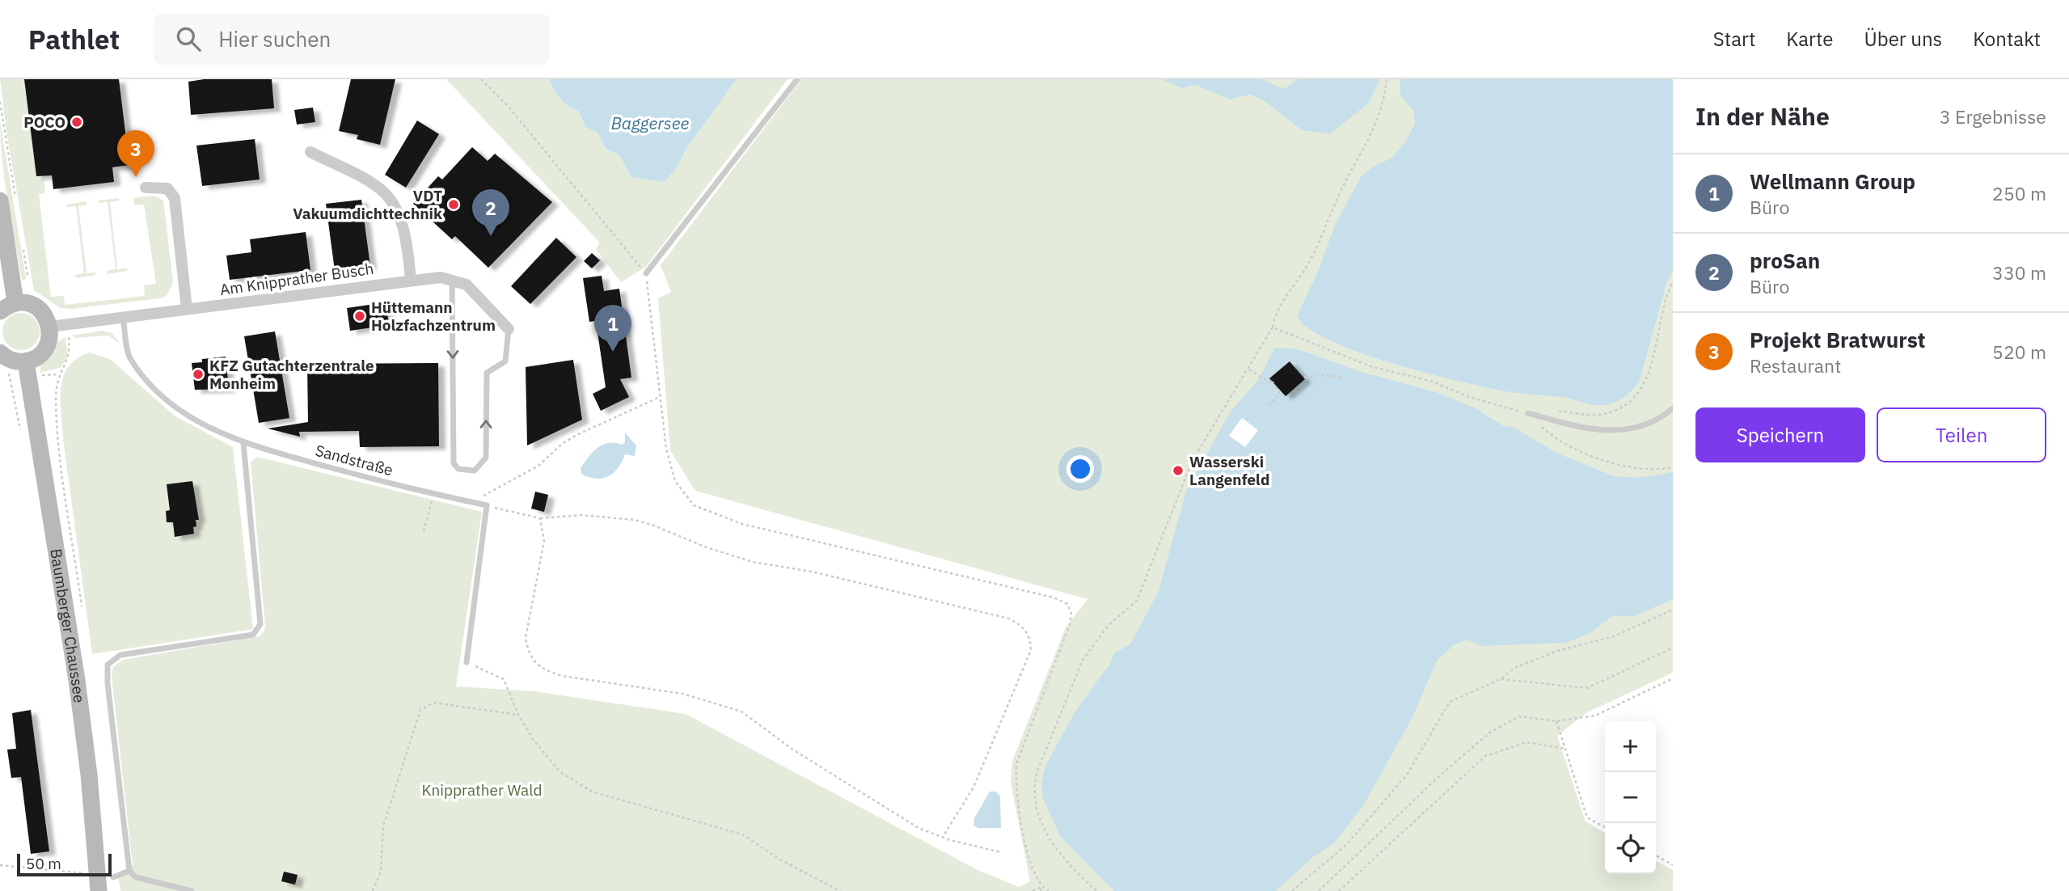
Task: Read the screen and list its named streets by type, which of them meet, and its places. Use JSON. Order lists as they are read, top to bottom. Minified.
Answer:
{"streets":{"street":["Am Knipprather Busch","Baumberger Chaussee"],"lane":["Sandstraße"]},"crossings":[["Am Knipprather Busch","Sandstraße"]],"water":["Baggersee"],"parks":["Knipprather Wald"],"places":["POCO","VDT Vakuumdichttechnik","Hüttemann Holzfachzentrum","KFZ Gutachterzentrale Monheim","Wasserski Langenfeld"],"scale_bar":"50 m","page":{"header":"Pathlet","search":"Hier suchen","nav":["Start","Karte","Über uns","Kontakt"],"heading":["In der Nähe","3 Ergebnisse"],"pins":["3","2","1"],"list":[{"mark":"1","name":"Wellmann Group","note":"Büro","value":"250 m"},{"mark":"2","name":"proSan","note":"Büro","value":"330 m"},{"mark":"3","name":"Projekt Bratwurst","note":"Restaurant","value":"520 m"}],"buttons":["Speichern","Teilen"],"map_buttons":["+","−"],"scale":"50 m"}}
